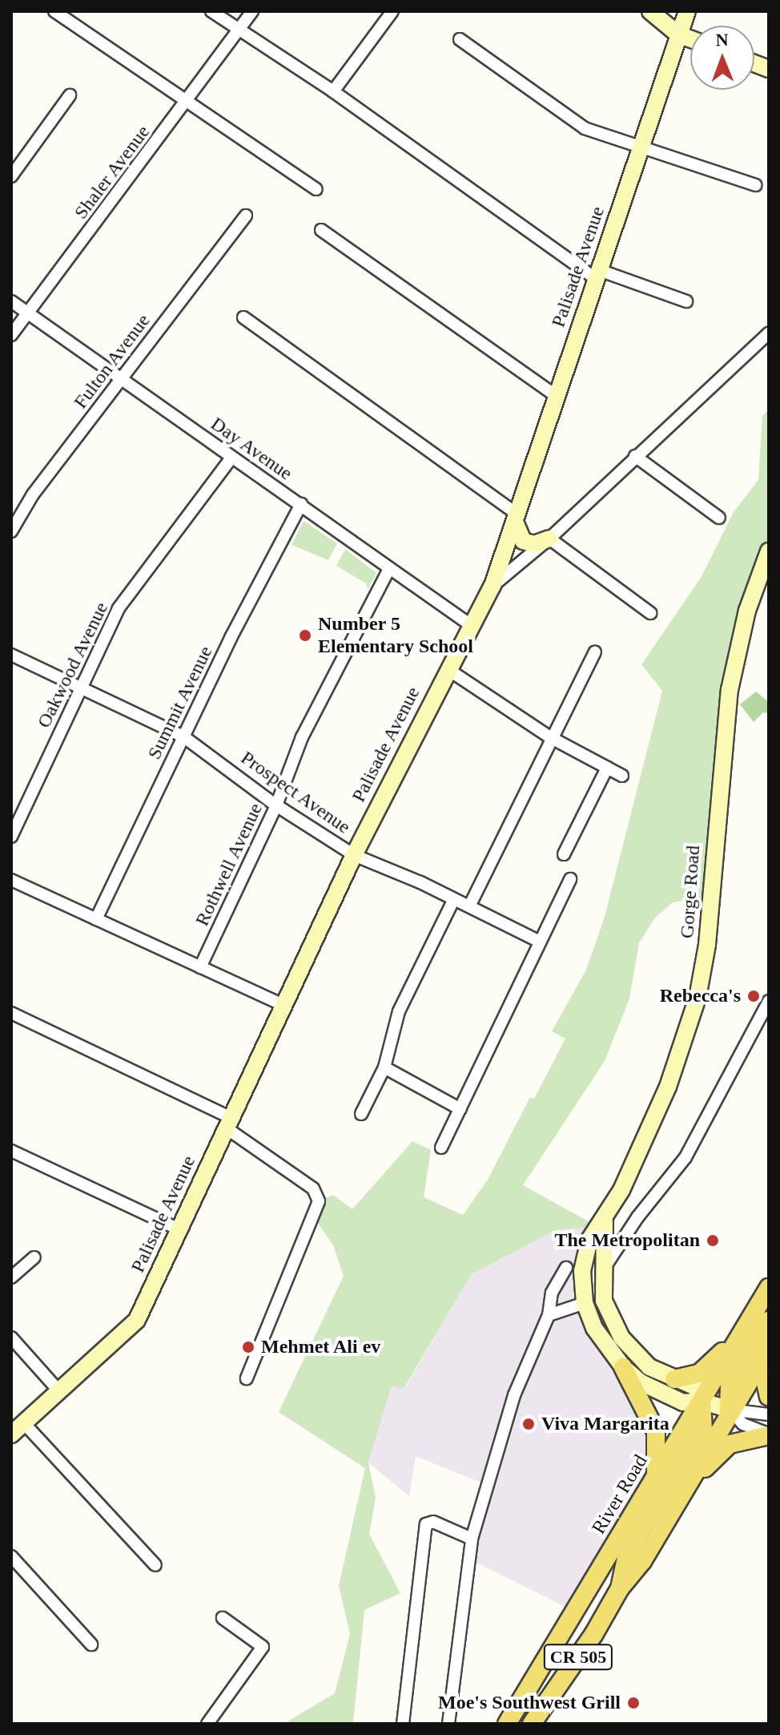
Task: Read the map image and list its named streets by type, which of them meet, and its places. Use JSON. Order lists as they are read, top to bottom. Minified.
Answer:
{"streets":{"main road":["Palisade Avenue","Gorge Road","River Road","CR 505"],"street":["Shaler Avenue","Fulton Avenue","Day Avenue","Oakwood Avenue","Summit Avenue","Prospect Avenue","Rothwell Avenue"]},"crossings":[["Shaler Avenue","Day Avenue"],["Palisade Avenue","Day Avenue"],["Palisade Avenue","Prospect Avenue"],["Fulton Avenue","Day Avenue"],["Day Avenue","Oakwood Avenue"],["Day Avenue","Summit Avenue"],["Day Avenue","Rothwell Avenue"],["Oakwood Avenue","Prospect Avenue"],["Summit Avenue","Prospect Avenue"],["Prospect Avenue","Rothwell Avenue"],["Gorge Road","River Road"],["Gorge Road","CR 505"]],"places":["Number 5 Elementary School","Rebecca's","The Metropolitan","Mehmet Ali ev","Viva Margarita","Moe's Southwest Grill"],"north":"top"}
